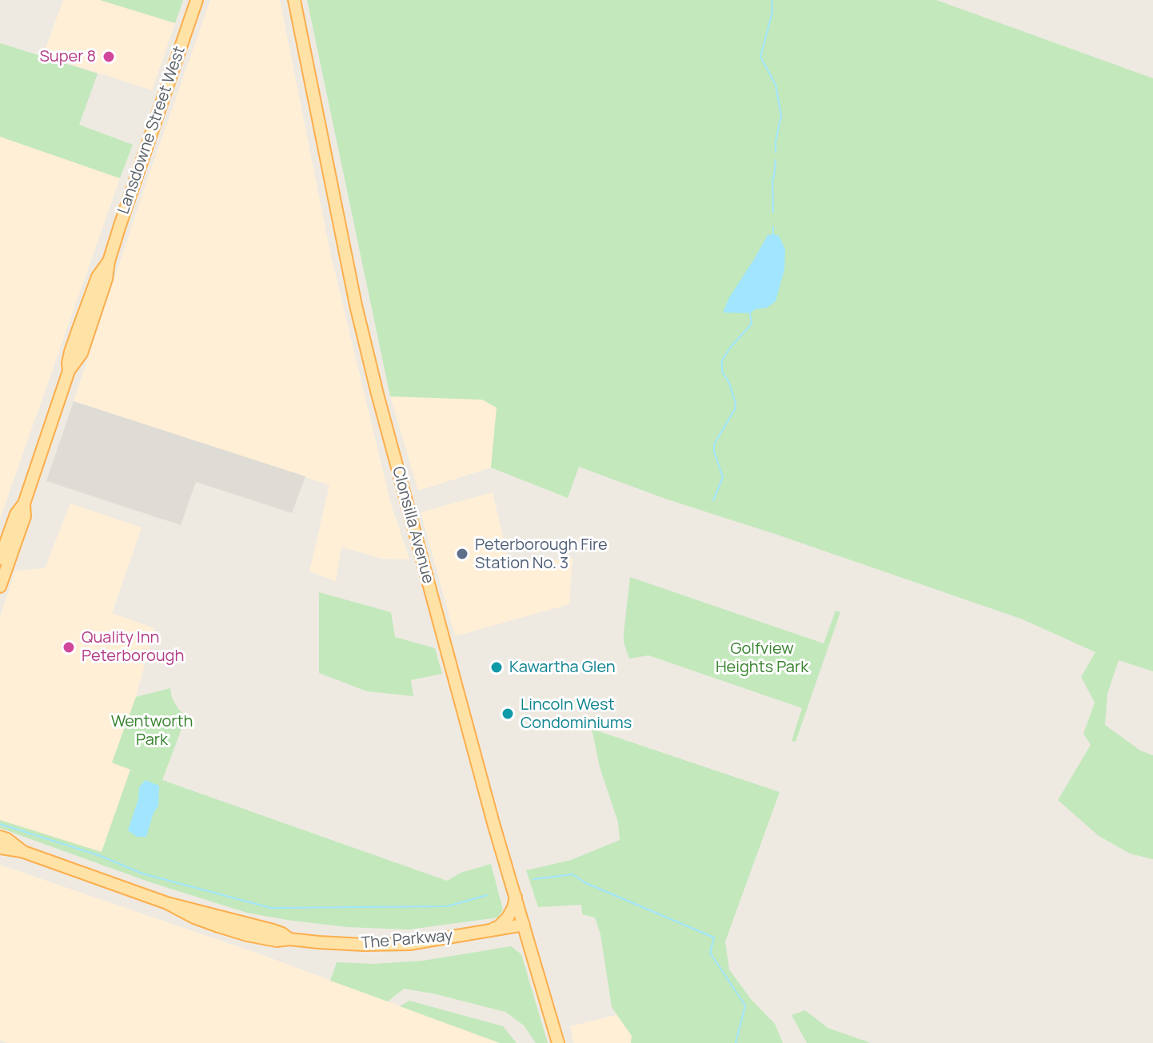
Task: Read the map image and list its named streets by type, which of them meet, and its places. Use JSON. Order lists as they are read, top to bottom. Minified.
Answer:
{"streets":{"main road":["Lansdowne Street West","Clonsilla Avenue","The Parkway"]},"crossings":[["Clonsilla Avenue","The Parkway"]],"parks":["Golfview Heights Park","Wentworth Park"],"places":["Super 8","Peterborough Fire Station No. 3","Quality Inn Peterborough","Kawartha Glen","Lincoln West Condominiums"]}
